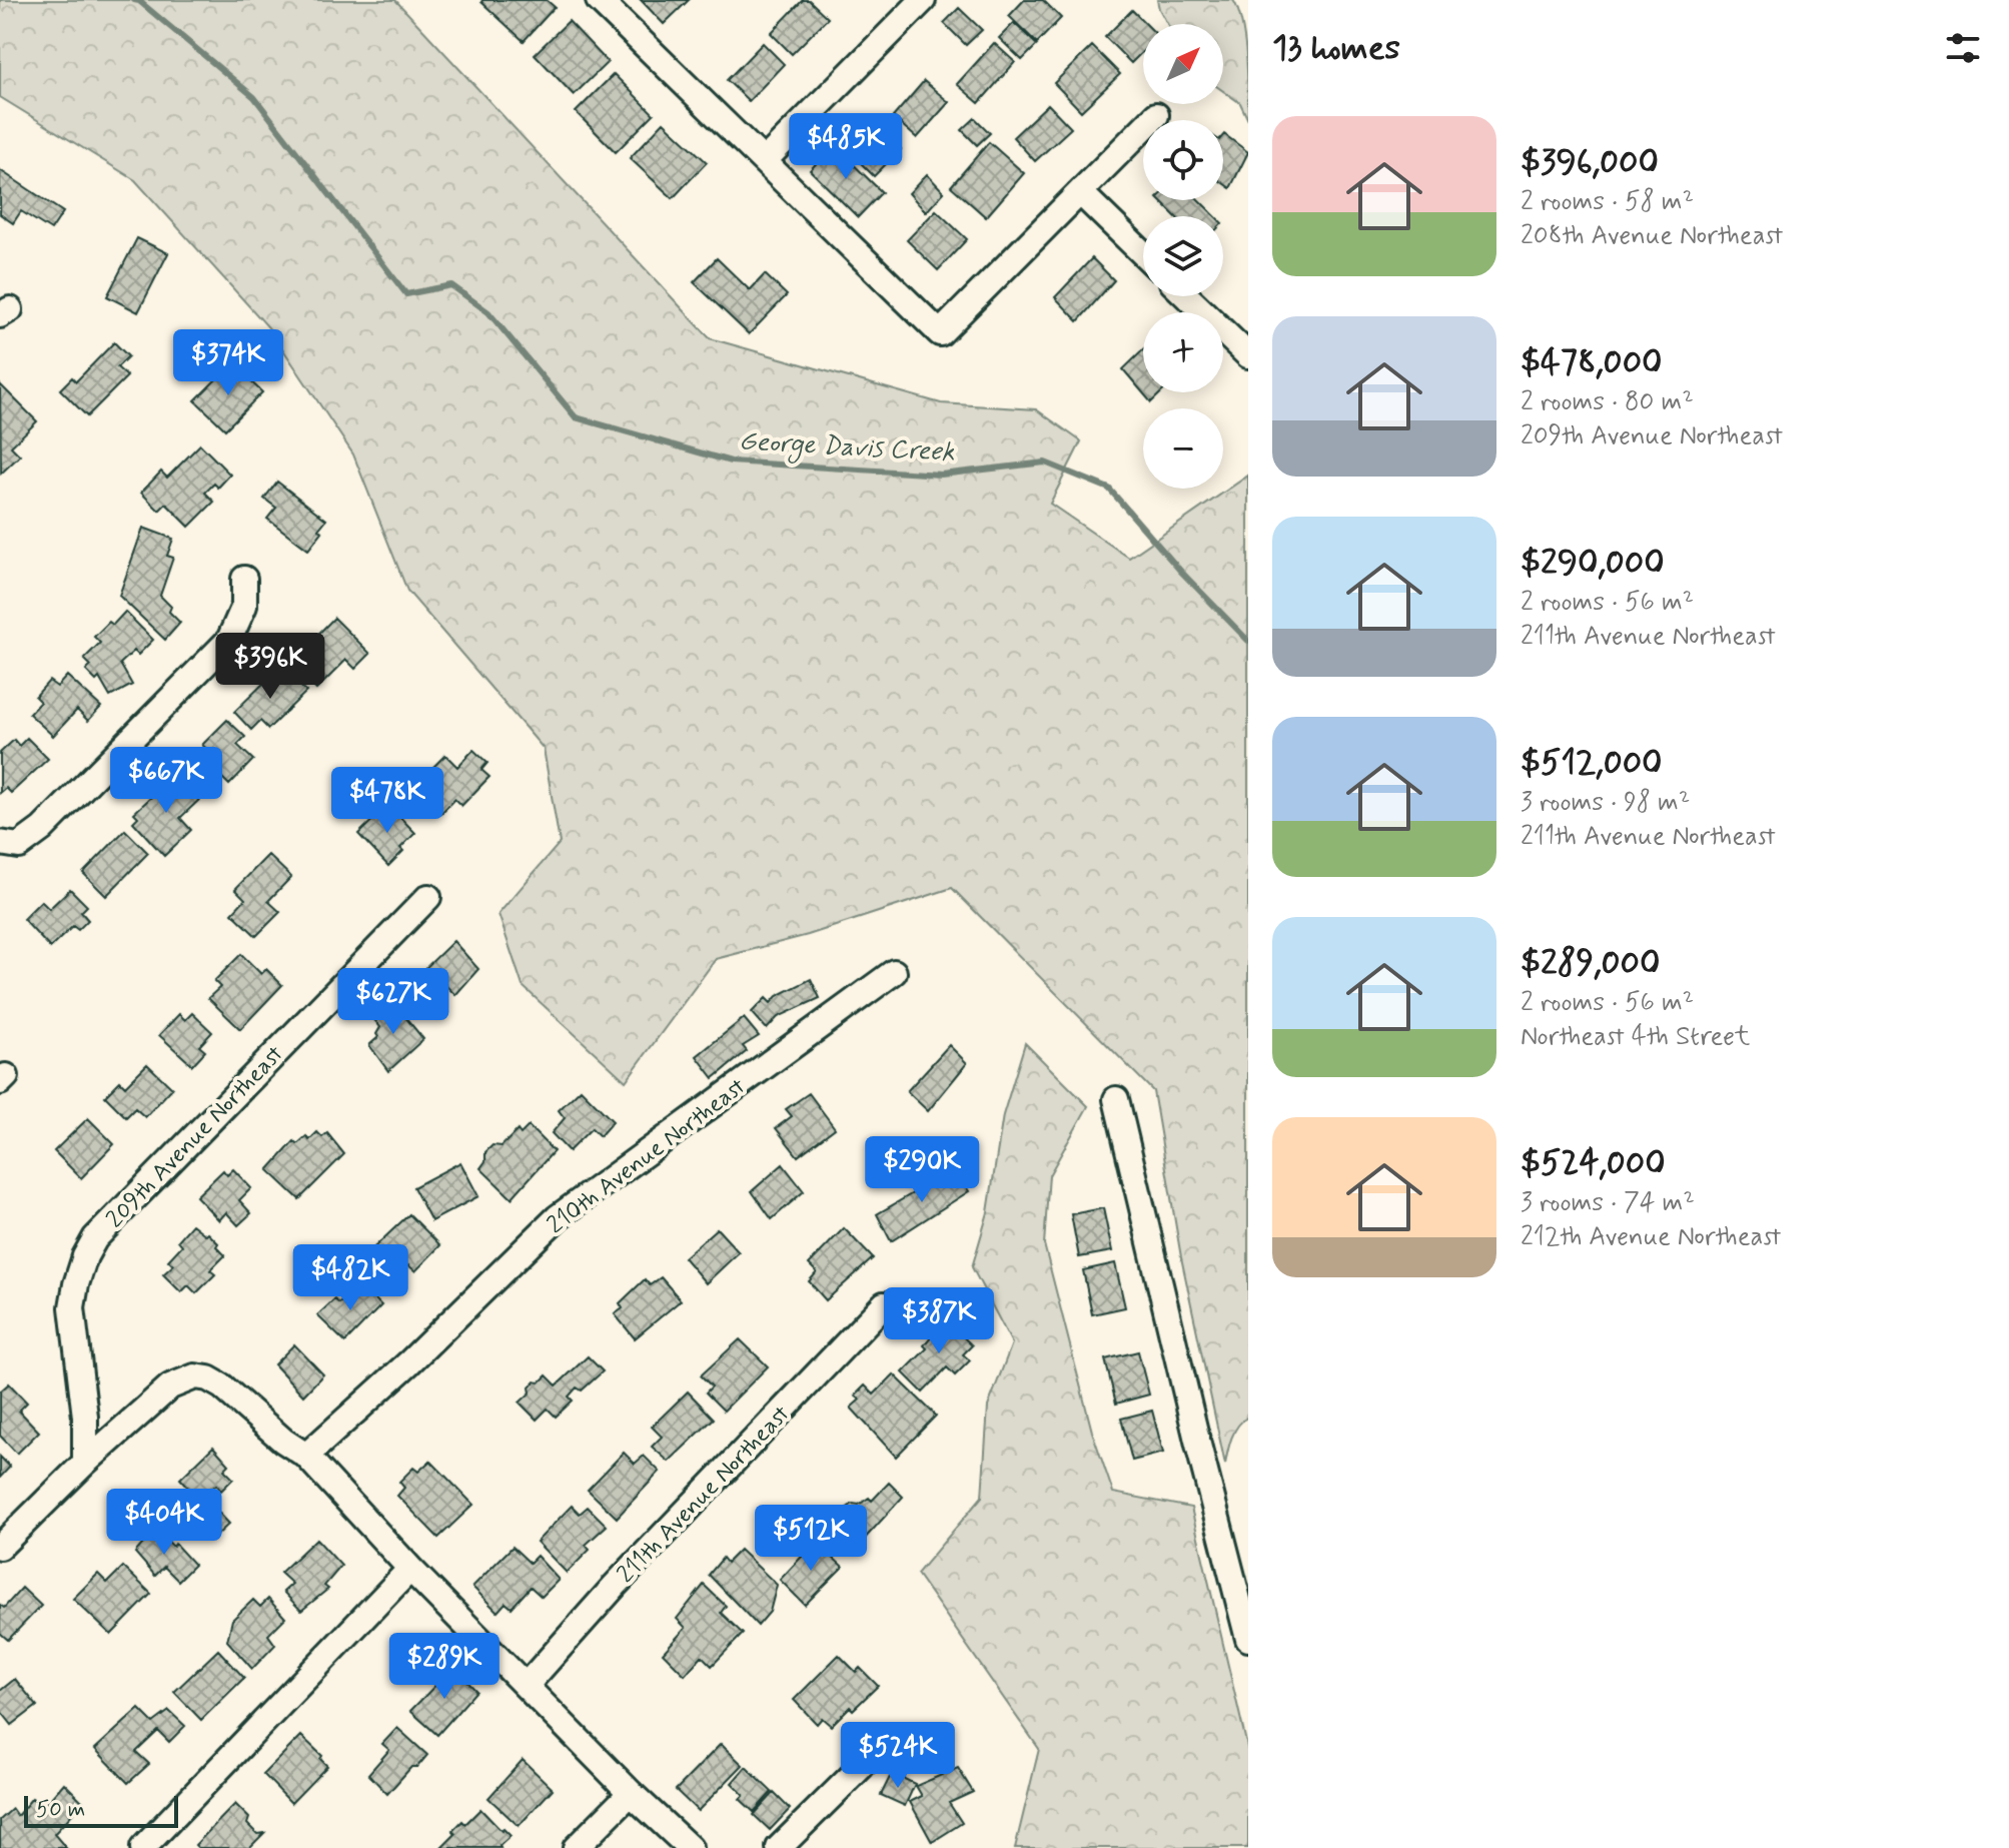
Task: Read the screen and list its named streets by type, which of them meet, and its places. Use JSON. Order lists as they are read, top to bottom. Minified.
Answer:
{"streets":{"street":["209th Avenue Northeast","210th Avenue Northeast","211th Avenue Northeast"]},"water":["George Davis Creek"],"scale_bar":"50 m","north":"top right","page":{"heading":"13 homes","map_buttons":["+","−"],"list":[{"name":"$396,000","note":"2 rooms · 58 m² · 208th Avenue Northeast"},{"name":"$478,000","note":"2 rooms · 80 m² · 209th Avenue Northeast"},{"name":"$290,000","note":"2 rooms · 56 m² · 211th Avenue Northeast"},{"name":"$512,000","note":"3 rooms · 98 m² · 211th Avenue Northeast"},{"name":"$289,000","note":"2 rooms · 56 m² · Northeast 4th Street"},{"name":"$524,000","note":"3 rooms · 74 m² · 212th Avenue Northeast"}],"price":["$485K","$374K","$396K","$667K","$478K","$627K","$290K","$482K","$387K","$404K","$512K","$289K","$524K"],"scale":"50 m"}}
